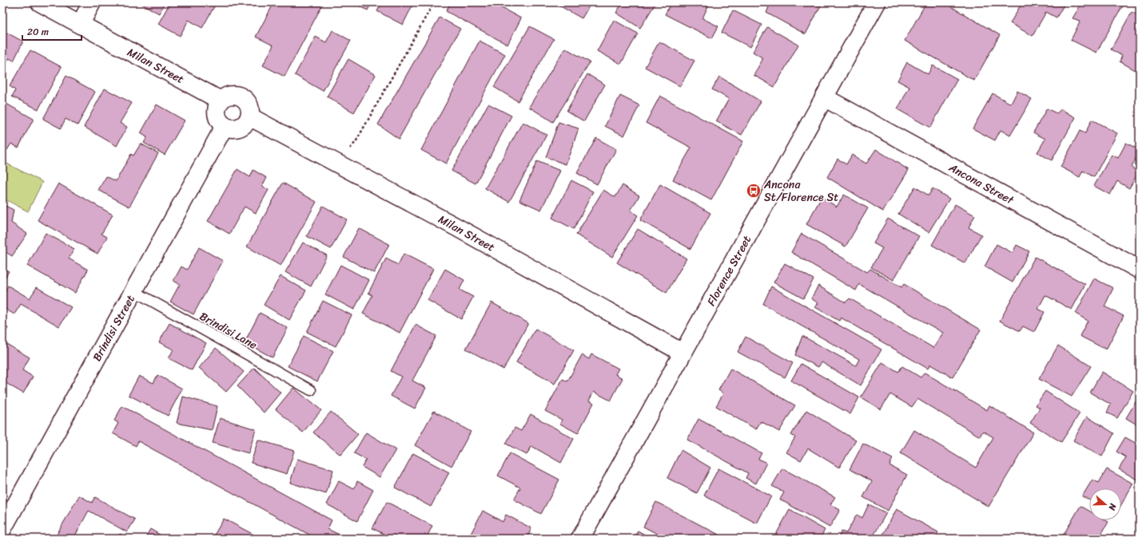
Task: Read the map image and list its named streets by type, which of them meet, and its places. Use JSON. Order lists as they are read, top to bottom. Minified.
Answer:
{"streets":{"street":["Milan Street","Ancona Street","Florence Street","Brindisi Street"],"lane":["Brindisi Lane"]},"crossings":[["Milan Street","Florence Street"],["Milan Street","Brindisi Street"],["Ancona Street","Florence Street"],["Brindisi Street","Brindisi Lane"]],"places":{"bus stop":["Ancona St/Florence St"]},"scale_bar":"20 m","north":"right"}
